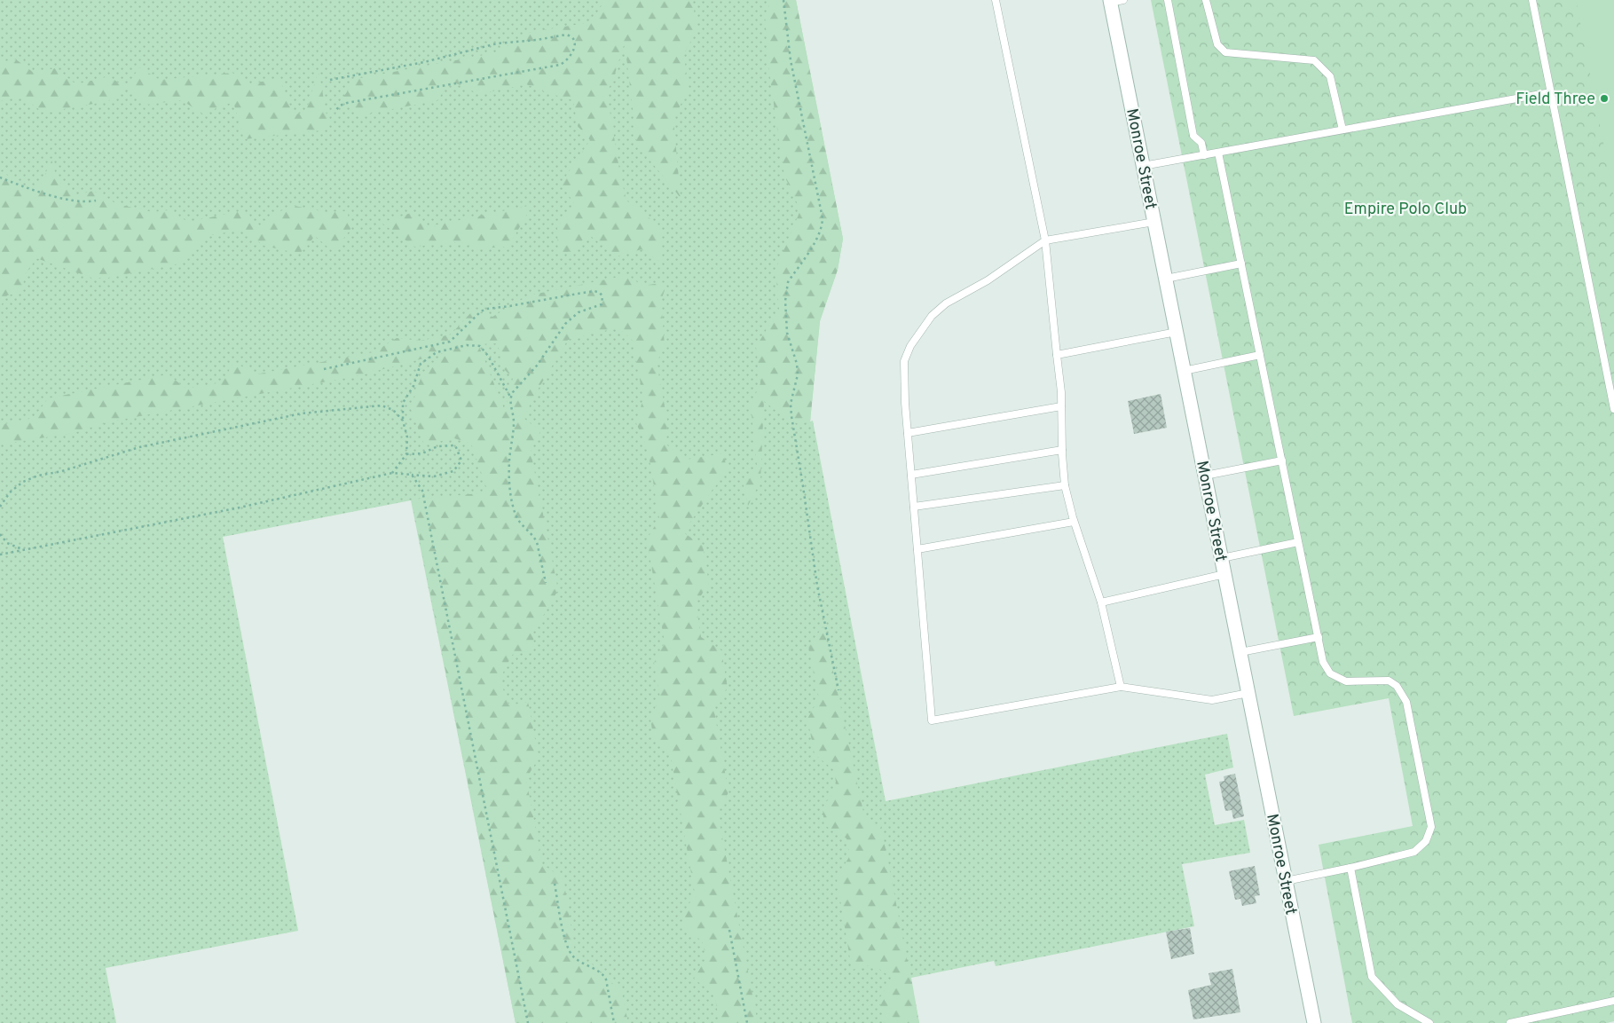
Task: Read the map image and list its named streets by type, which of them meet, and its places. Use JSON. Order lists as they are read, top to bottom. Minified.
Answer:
{"streets":{"main road":["Monroe Street"]},"parks":["Empire Polo Club"],"places":["Field Three"]}
